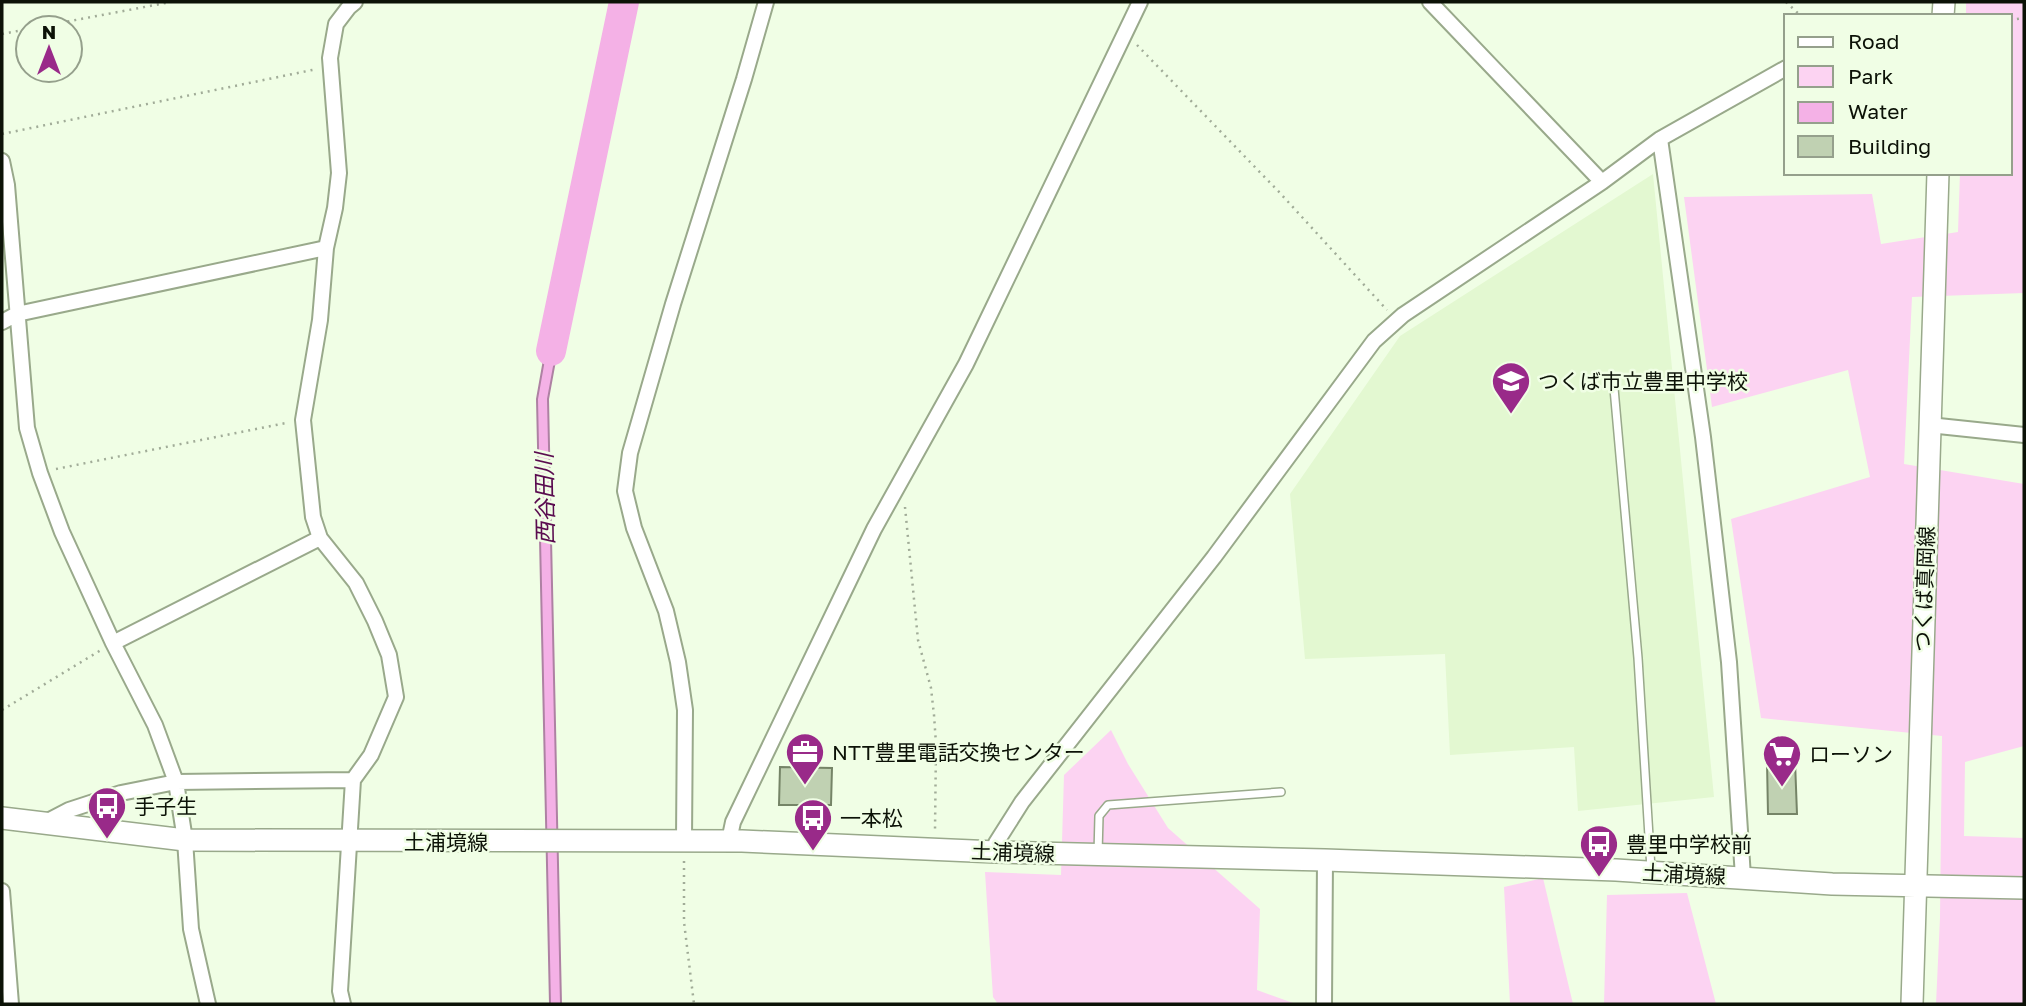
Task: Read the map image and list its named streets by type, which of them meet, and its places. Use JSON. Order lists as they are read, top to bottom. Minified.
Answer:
{"streets":{"main road":["つくば真岡線","土浦境線"]},"crossings":[["つくば真岡線","土浦境線"]],"water":["西谷田川"],"places":{"school or university":["つくば市立豊里中学校"],"office":["NTT豊里電話交換センター"],"supermarket":["ローソン"],"bus stop":["手子生","一本松","豊里中学校前"]},"legend":["Road","Park","Water","Building"],"north":"top"}
